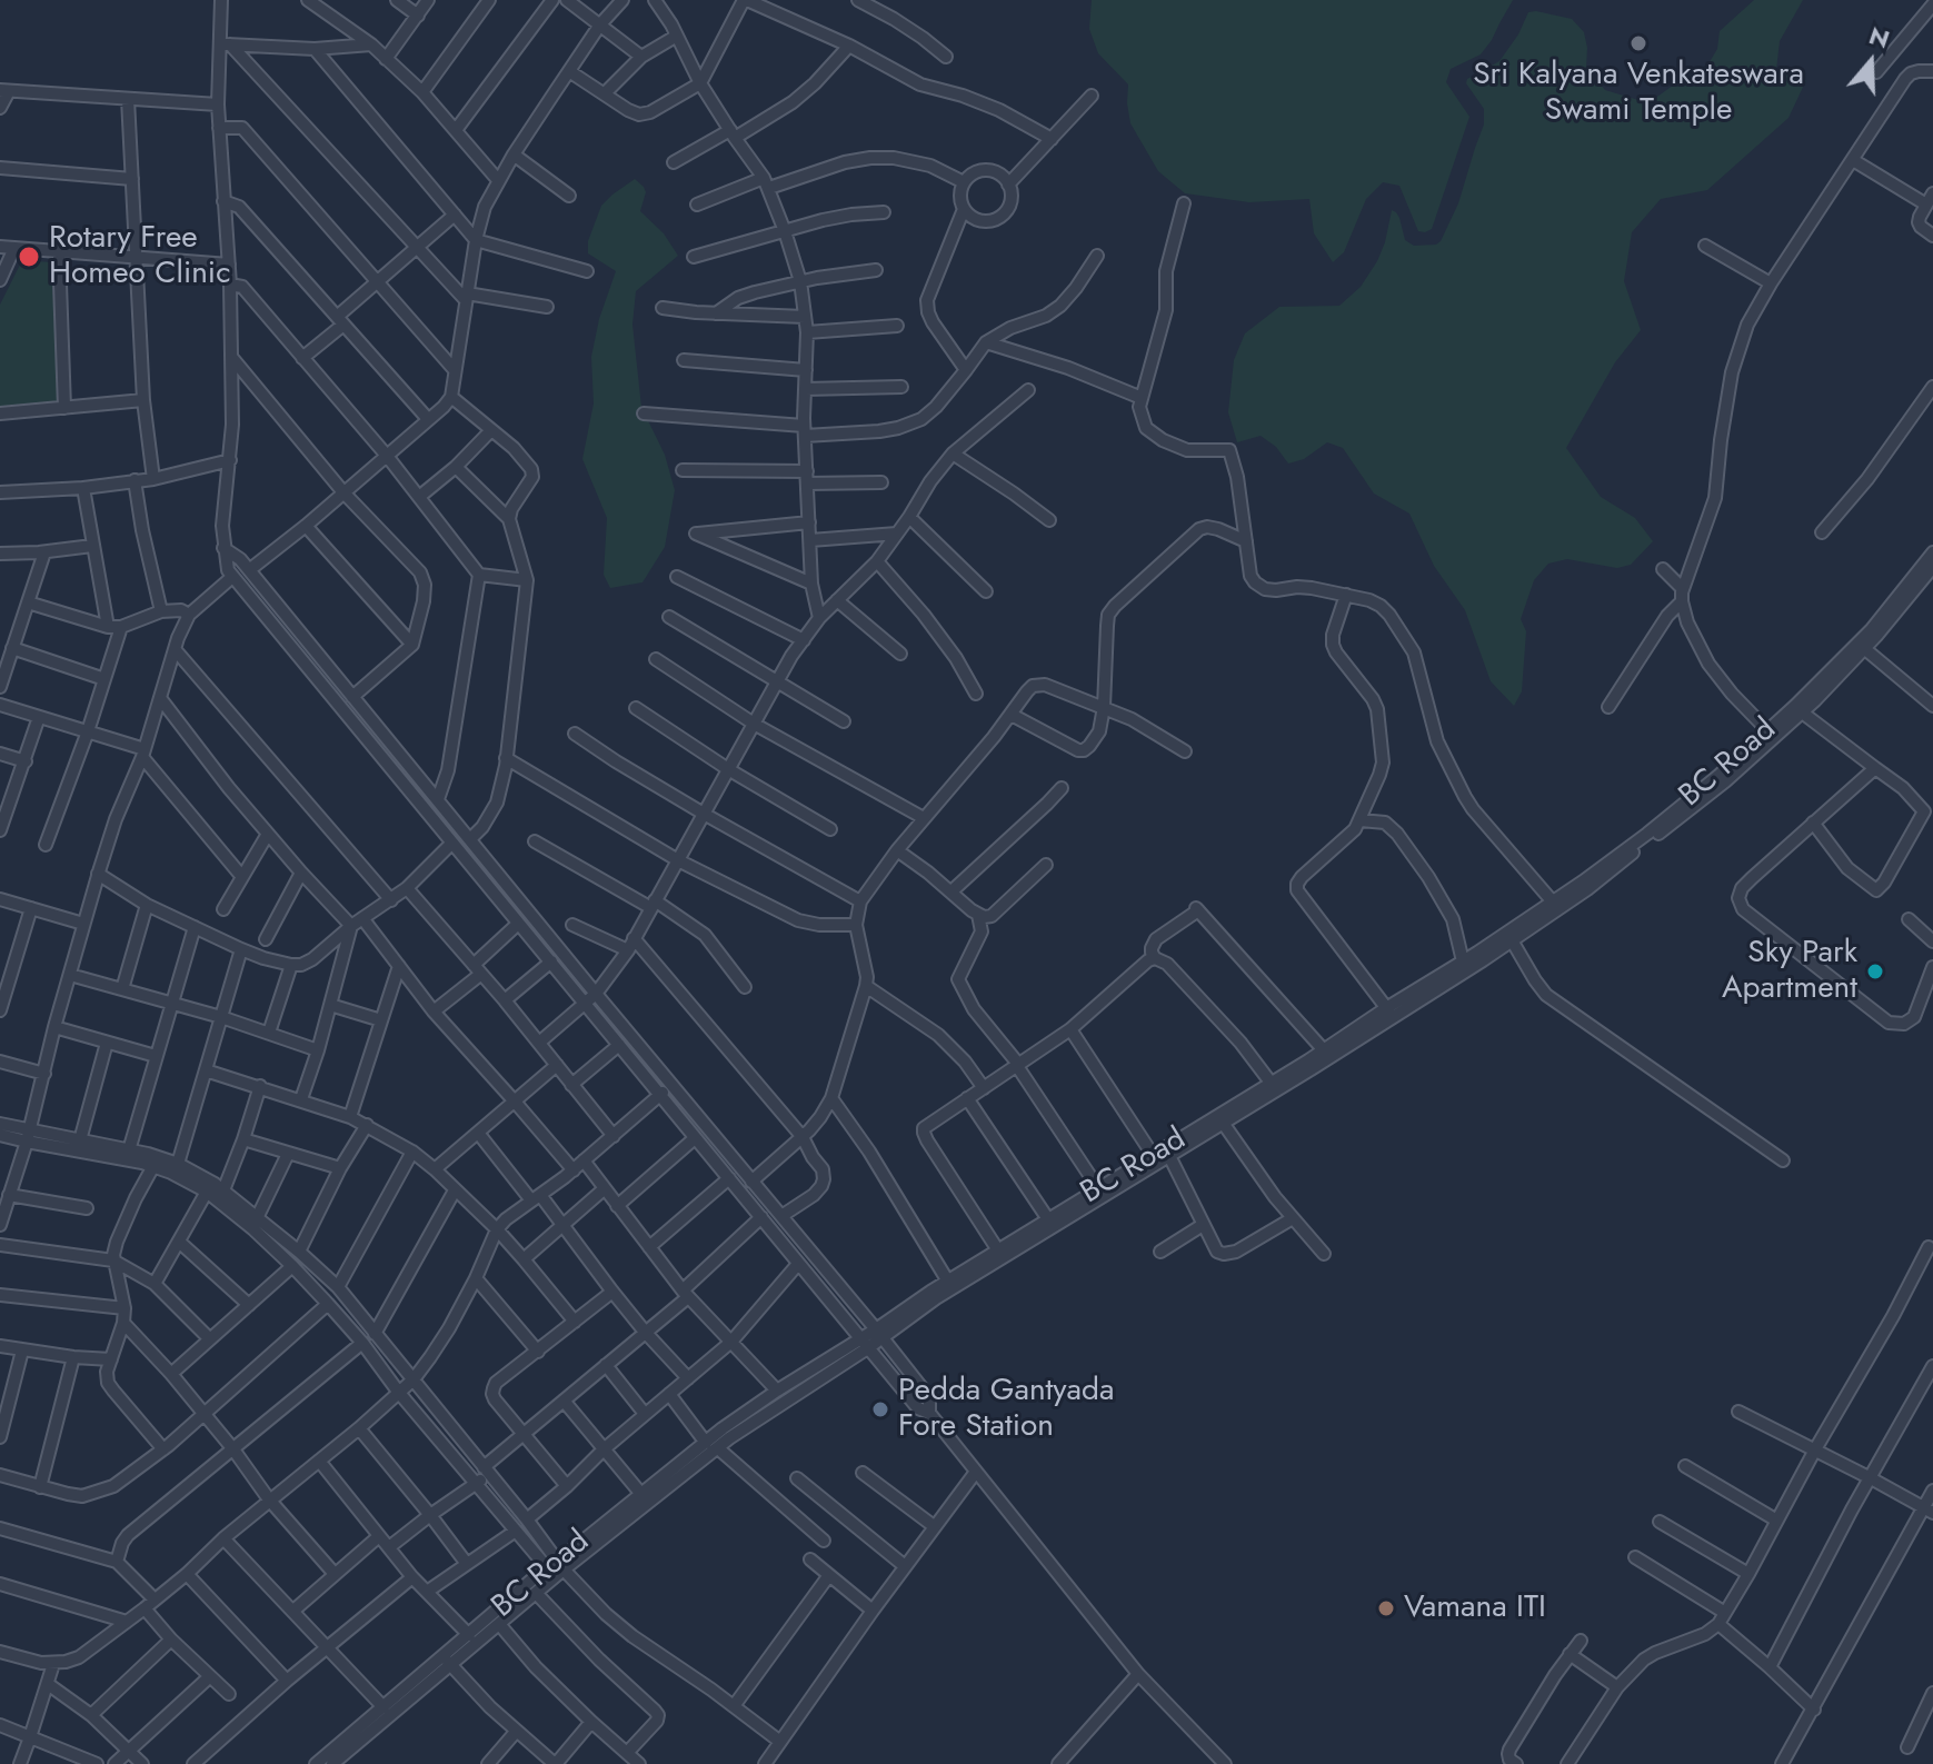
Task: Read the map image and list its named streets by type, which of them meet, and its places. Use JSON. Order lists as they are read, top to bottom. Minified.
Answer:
{"streets":{"street":["BC Road"]},"places":["Sri Kalyana Venkateswara Swami Temple","Rotary Free Homeo Clinic","Sky Park Apartment","Pedda Gantyada Fore Station","Vamana ITI"],"north":"top"}
